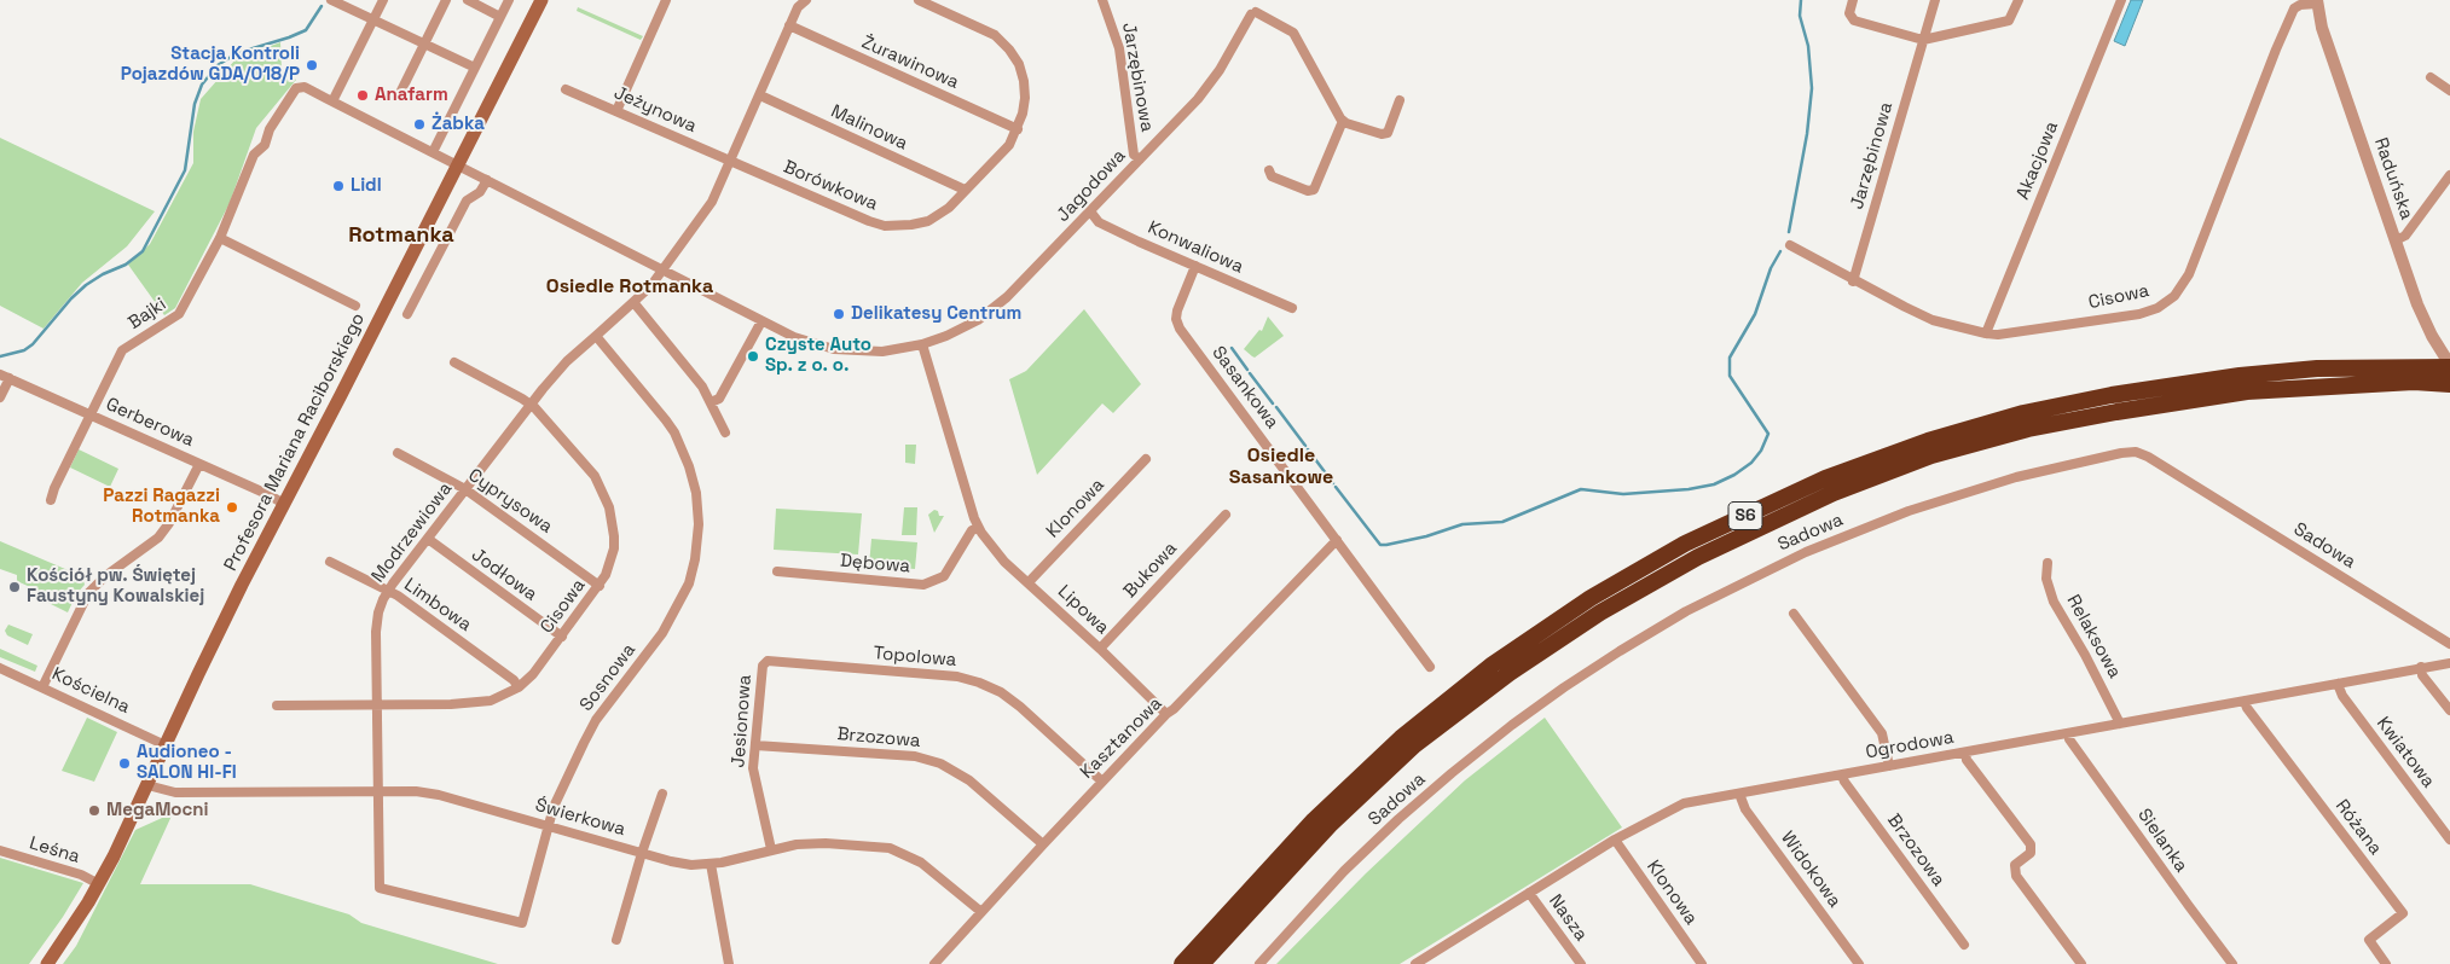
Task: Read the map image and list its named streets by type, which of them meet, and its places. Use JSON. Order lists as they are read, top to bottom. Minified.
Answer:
{"streets":{"highway":["S6"],"main road":["Profesora Mariana Raciborskiego"],"street":["Żurawinowa","Jarzębinowa","Jeżynowa","Malinowa","Akacjowa","Raduńska","Borówkowa","Jagodowa","Konwaliowa","Cisowa","Bajki","Sasankowa","Gerberowa","Cyprysowa","Klonowa","Modrzewiowa","Sadowa","Dębowa","Bukowa","Jodłowa","Limbowa","Lipowa","Relaksowa","Topolowa","Sosnowa","Kościelna","Jesionowa","Brzozowa","Kasztanowa","Ogrodowa","Kwiatowa","Świerkowa","Różana","Sielanka","Leśna","Widokowa","Nasza"]},"crossings":[["Żurawinowa","Borówkowa"],["Jarzębinowa","Jagodowa"],["Jarzębinowa","Cisowa"],["Jeżynowa","Borówkowa"],["Malinowa","Borówkowa"],["Akacjowa","Cisowa"],["Raduńska","Cisowa"],["Raduńska","S6"],["Jagodowa","Konwaliowa"],["Jagodowa","Bajki"],["Jagodowa","Modrzewiowa"],["Jagodowa","Lipowa"],["Konwaliowa","Sasankowa"],["Cisowa","Cyprysowa"],["Cisowa","Modrzewiowa"],["Cisowa","Jodłowa"],["Cisowa","Limbowa"],["Bajki","Gerberowa"],["Bajki","Profesora Mariana Raciborskiego"],["Bajki","Modrzewiowa"],["Sasankowa","Kasztanowa"],["Gerberowa","Profesora Mariana Raciborskiego"],["Profesora Mariana Raciborskiego","Kościelna"],["Profesora Mariana Raciborskiego","Świerkowa"],["Profesora Mariana Raciborskiego","Leśna"],["Cyprysowa","Modrzewiowa"],["Klonowa","Lipowa"],["Klonowa","Ogrodowa"],["Modrzewiowa","Jodłowa"],["Modrzewiowa","Limbowa"],["Modrzewiowa","Sosnowa"],["Modrzewiowa","Świerkowa"],["Dębowa","Lipowa"],["Bukowa","Lipowa"],["Lipowa","Kasztanowa"],["Relaksowa","Ogrodowa"],["Topolowa","Jesionowa"],["Topolowa","Kasztanowa"],["Sosnowa","Świerkowa"],["Jesionowa","Brzozowa"],["Jesionowa","Świerkowa"],["Brzozowa","Kasztanowa"],["Brzozowa","Ogrodowa"],["Kasztanowa","Świerkowa"],["Ogrodowa","Kwiatowa"],["Ogrodowa","Różana"],["Ogrodowa","Sielanka"],["Ogrodowa","Widokowa"],["Ogrodowa","Nasza"]],"districts":["Rotmanka","Osiedle Rotmanka","Osiedle Sasankowe"],"places":["Stacja Kontroli Pojazdów GDA/018/P","Anafarm","Żabka","Lidl","Delikatesy Centrum","Czyste Auto Sp. z o. o.","Pazzi Ragazzi Rotmanka","Kościół pw. Świętej Faustyny Kowalskiej","Audioneo - SALON HI-FI","MegaMocni"]}
